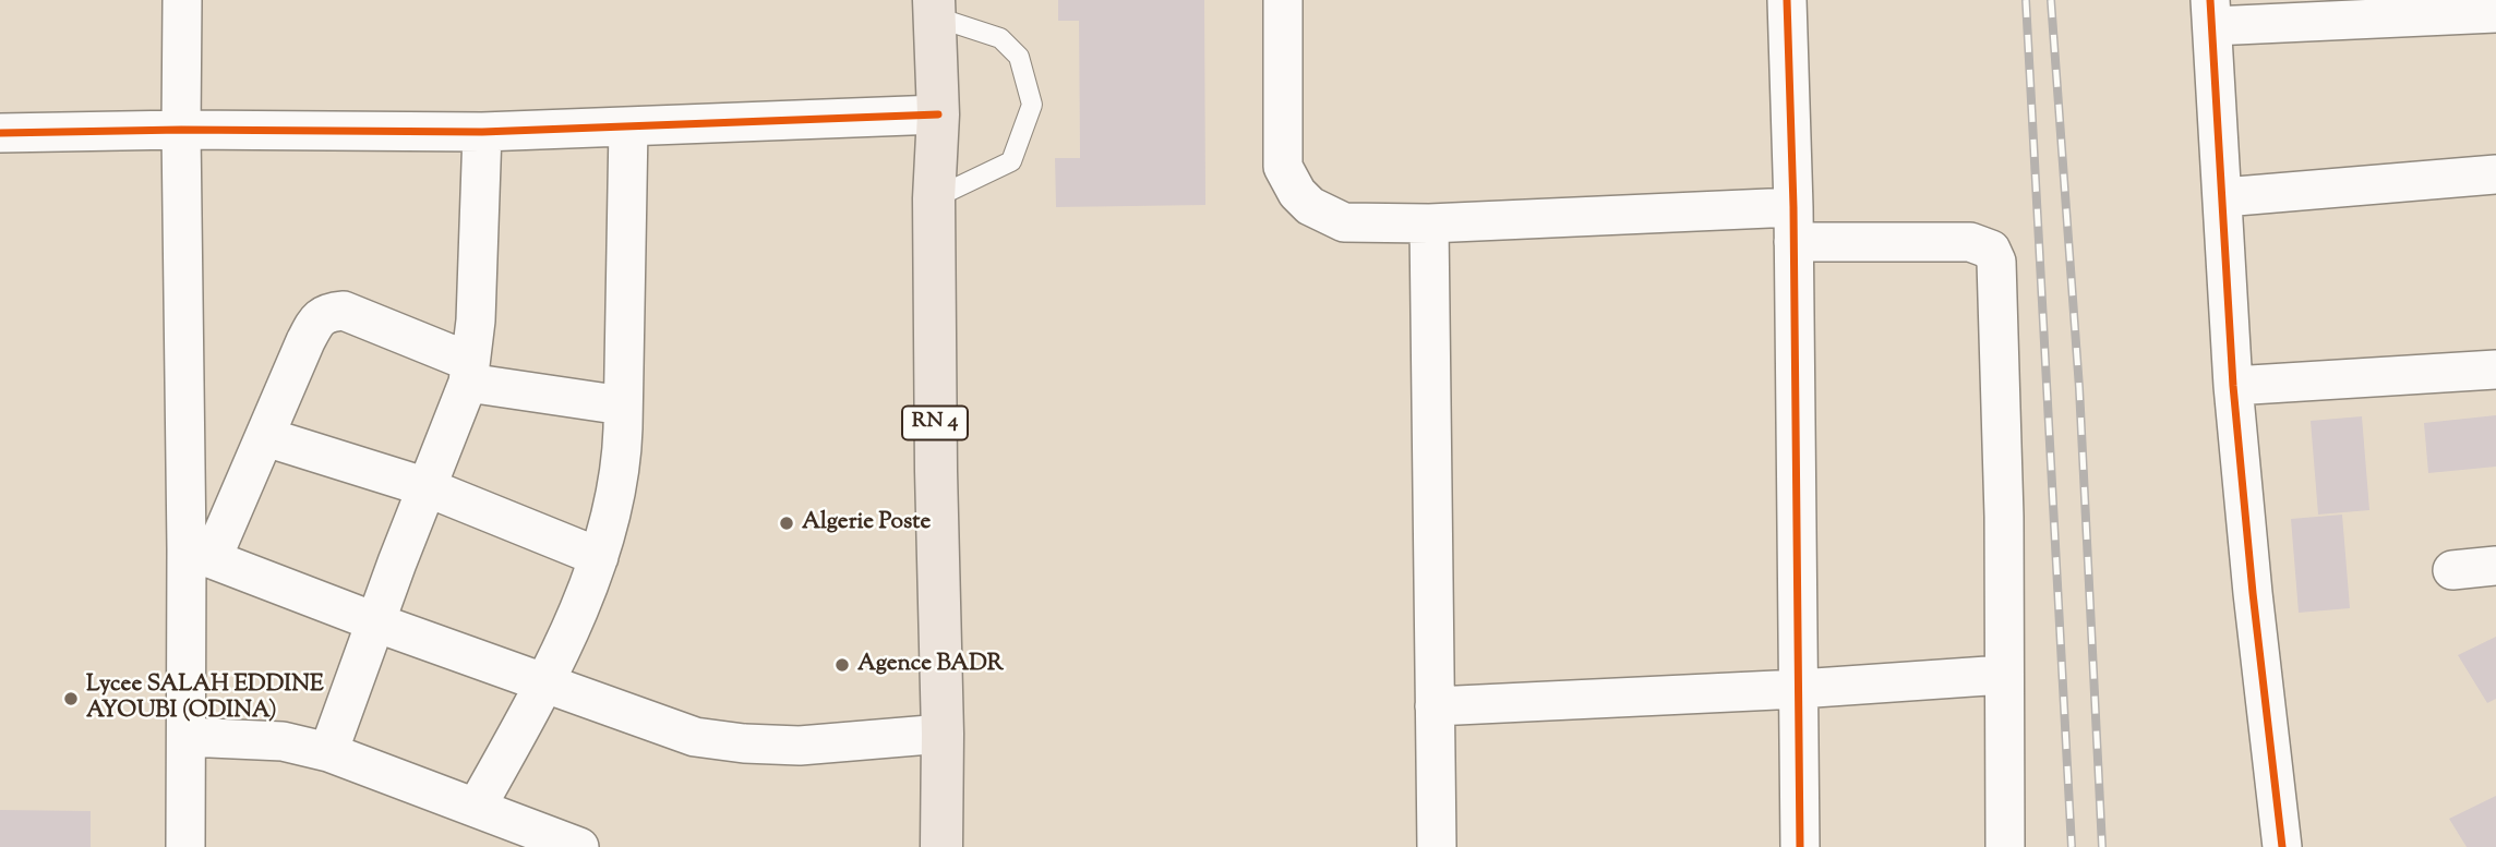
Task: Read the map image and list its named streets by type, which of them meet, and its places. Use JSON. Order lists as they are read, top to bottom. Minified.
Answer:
{"streets":{"main road":["RN 4"]},"places":["Algerie Poste","Agence BADR","Lycee SALAH EDDINE AYOUBI (ODINA)"]}
